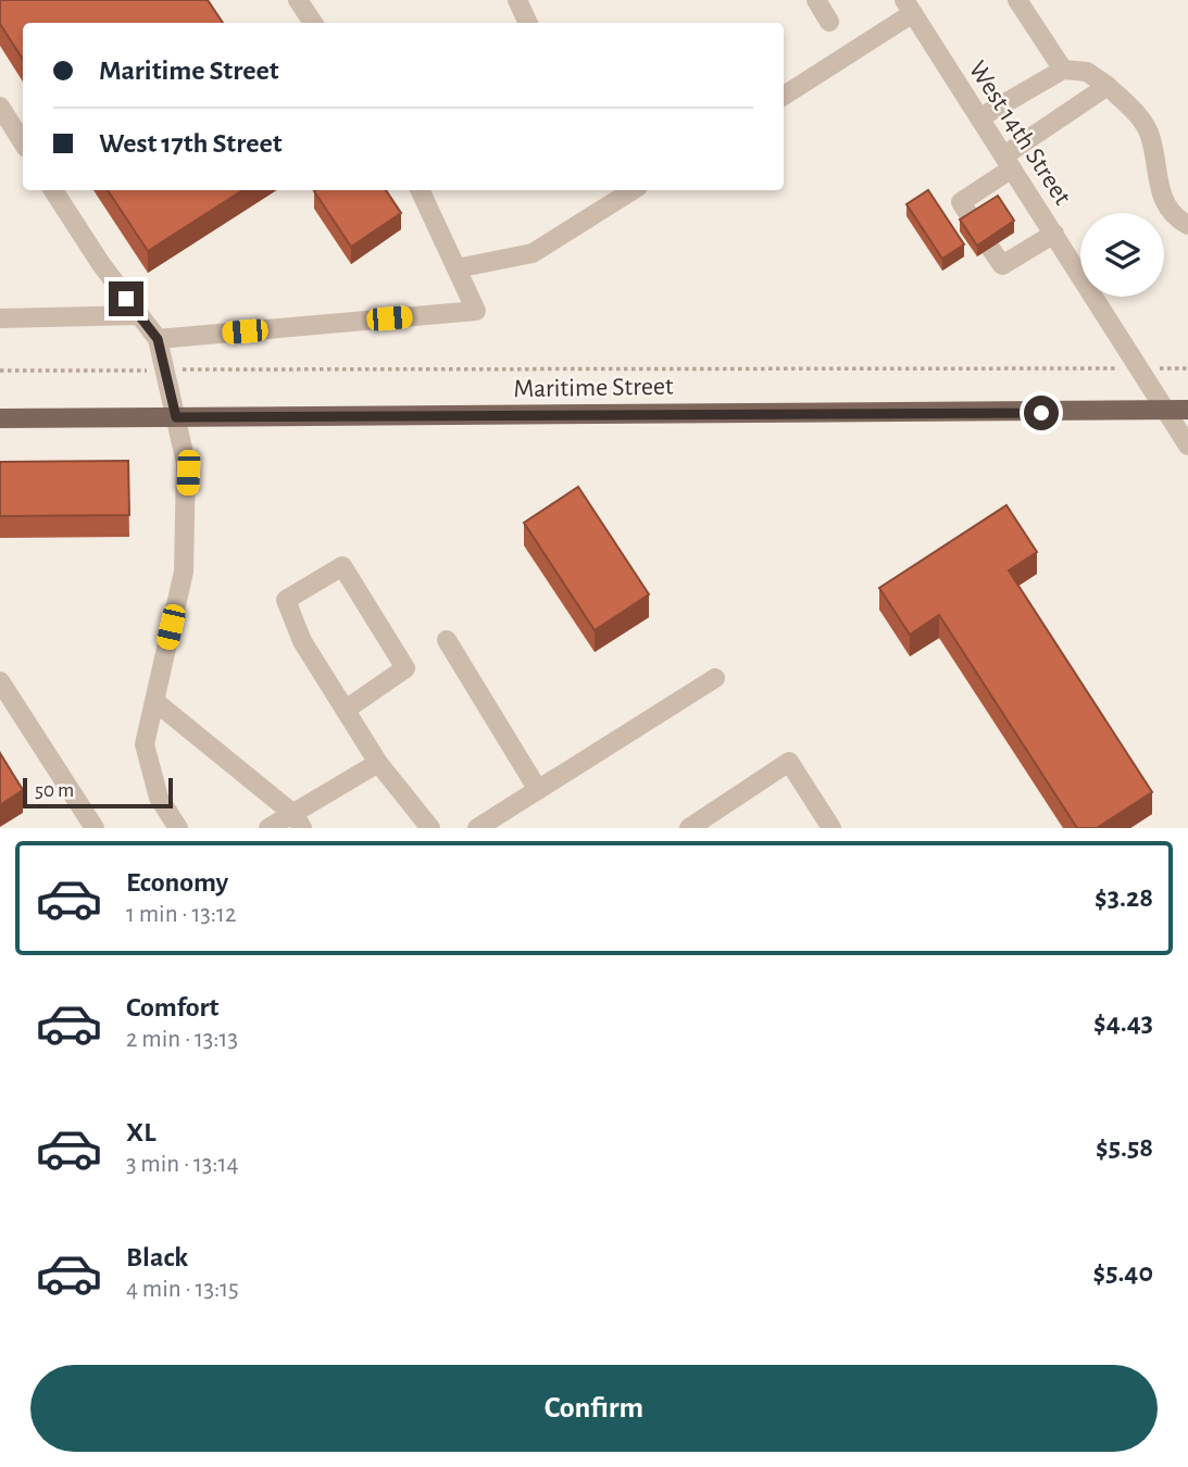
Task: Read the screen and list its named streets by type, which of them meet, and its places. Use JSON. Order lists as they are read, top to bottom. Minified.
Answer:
{"streets":{"main road":["Maritime Street"],"street":["West 14th Street"]},"crossings":[["West 14th Street","Maritime Street"]],"scale_bar":"50 m","page":{"banner":["Maritime Street","West 17th Street"],"scale":"50 m","list":[{"name":"Economy","note":"1 min · 13:12","value":"$3.28"},{"name":"Comfort","note":"2 min · 13:13","value":"$4.43"},{"name":"XL","note":"3 min · 13:14","value":"$5.58"},{"name":"Black","note":"4 min · 13:15","value":"$5.40"}],"buttons":"Confirm"}}
